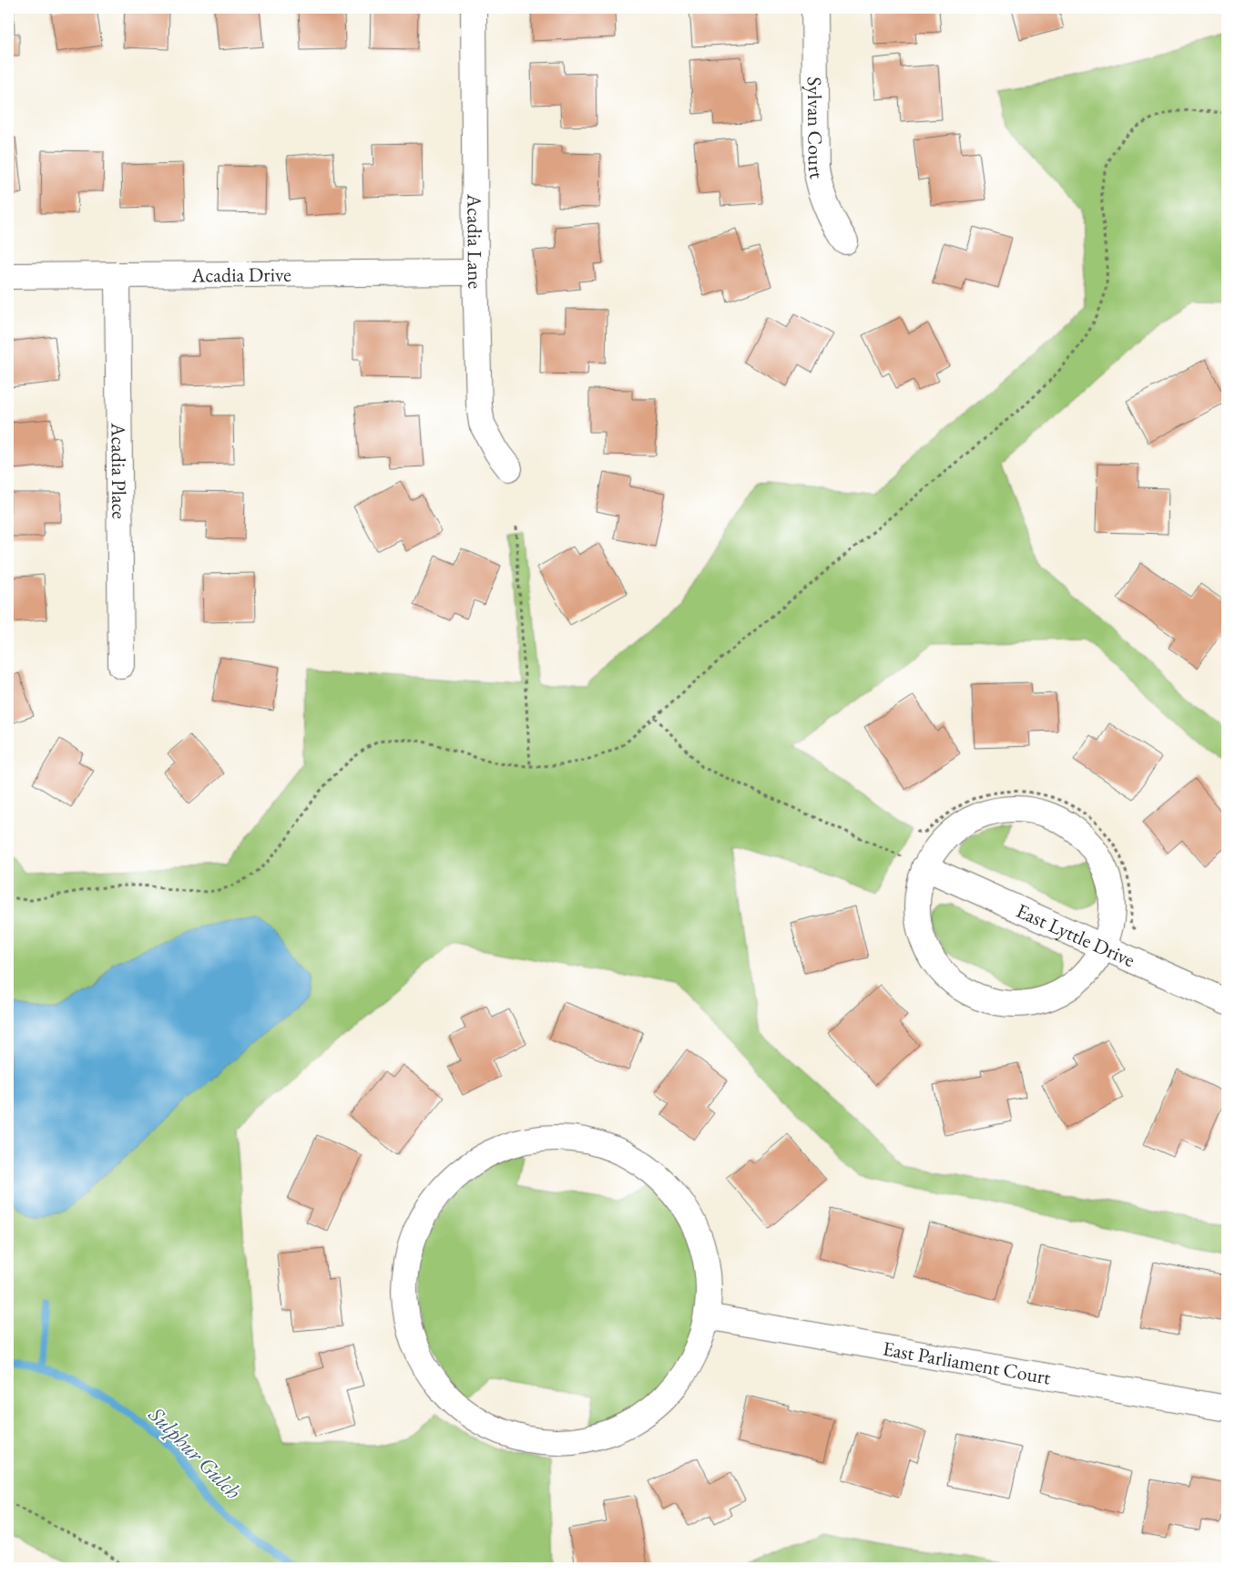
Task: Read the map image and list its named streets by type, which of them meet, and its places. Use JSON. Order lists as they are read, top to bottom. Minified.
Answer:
{"streets":{"street":["Sylvan Court","Acadia Lane","Acadia Drive","Acadia Place","East Lyttle Drive","East Parliament Court"]},"crossings":[["Acadia Lane","Acadia Drive"],["Acadia Drive","Acadia Place"]],"water":["Sulphur Gulch"]}
